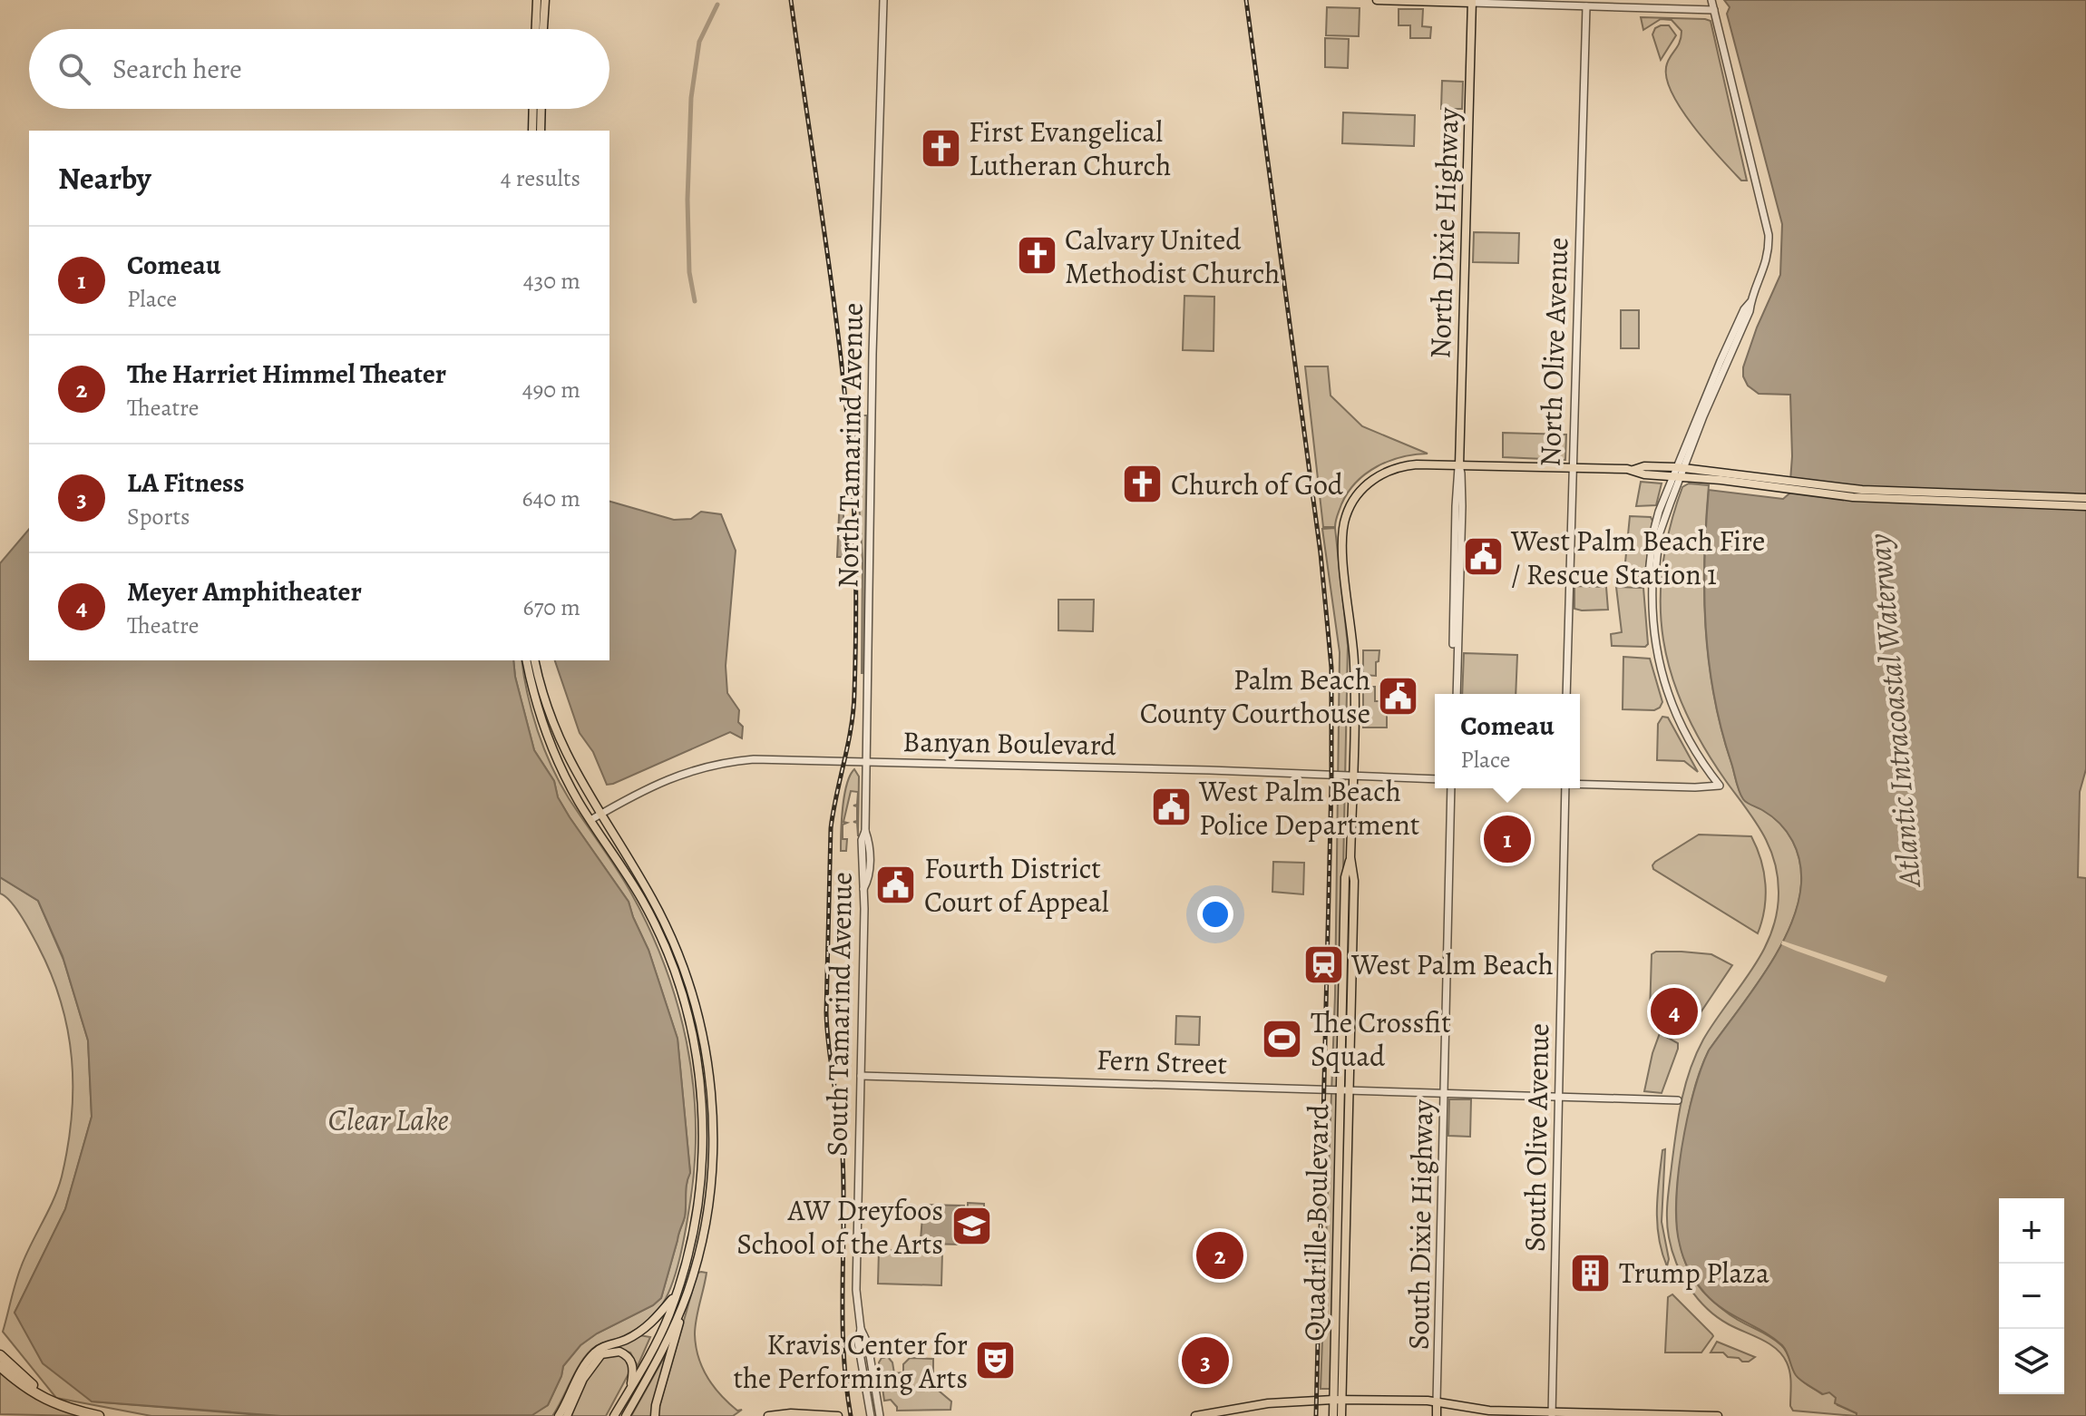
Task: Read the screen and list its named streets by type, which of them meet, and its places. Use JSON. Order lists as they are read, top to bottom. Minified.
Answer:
{"streets":{"main road":["North Dixie Highway","Quadrille Boulevard","South Dixie Highway"],"street":["North Olive Avenue","North Tamarind Avenue","Banyan Boulevard","South Tamarind Avenue","Fern Street","South Olive Avenue"]},"crossings":[["North Dixie Highway","Quadrille Boulevard"],["North Tamarind Avenue","Banyan Boulevard"],["North Tamarind Avenue","South Tamarind Avenue"],["Banyan Boulevard","Quadrille Boulevard"],["South Tamarind Avenue","Fern Street"],["Fern Street","South Olive Avenue"],["Fern Street","Quadrille Boulevard"],["Fern Street","South Dixie Highway"]],"water":["Atlantic Intracoastal Waterway","Clear Lake"],"places":{"church":["First Evangelical Lutheran Church","Calvary United Methodist Church","Church of God"],"public building":["West Palm Beach Fire / Rescue Station 1","Palm Beach County Courthouse","West Palm Beach Police Department","Fourth District Court of Appeal"],"station":["West Palm Beach"],"sports":["The Crossfit Squad"],"school or university":["AW Dreyfoos School of the Arts"],"building":["Trump Plaza"],"theatre":["Kravis Center for the Performing Arts"]},"page":{"search":"Search here","heading":["Nearby","4 results"],"list":[{"mark":"1","name":"Comeau","note":"Place","value":"430 m"},{"mark":"2","name":"The Harriet Himmel Theater","note":"Theatre","value":"490 m"},{"mark":"3","name":"LA Fitness","note":"Sports","value":"640 m"},{"mark":"4","name":"Meyer Amphitheater","note":"Theatre","value":"670 m"}],"popup":["Comeau","Place"],"pins":["1","4","2","3"],"map_buttons":["+","−"]}}
